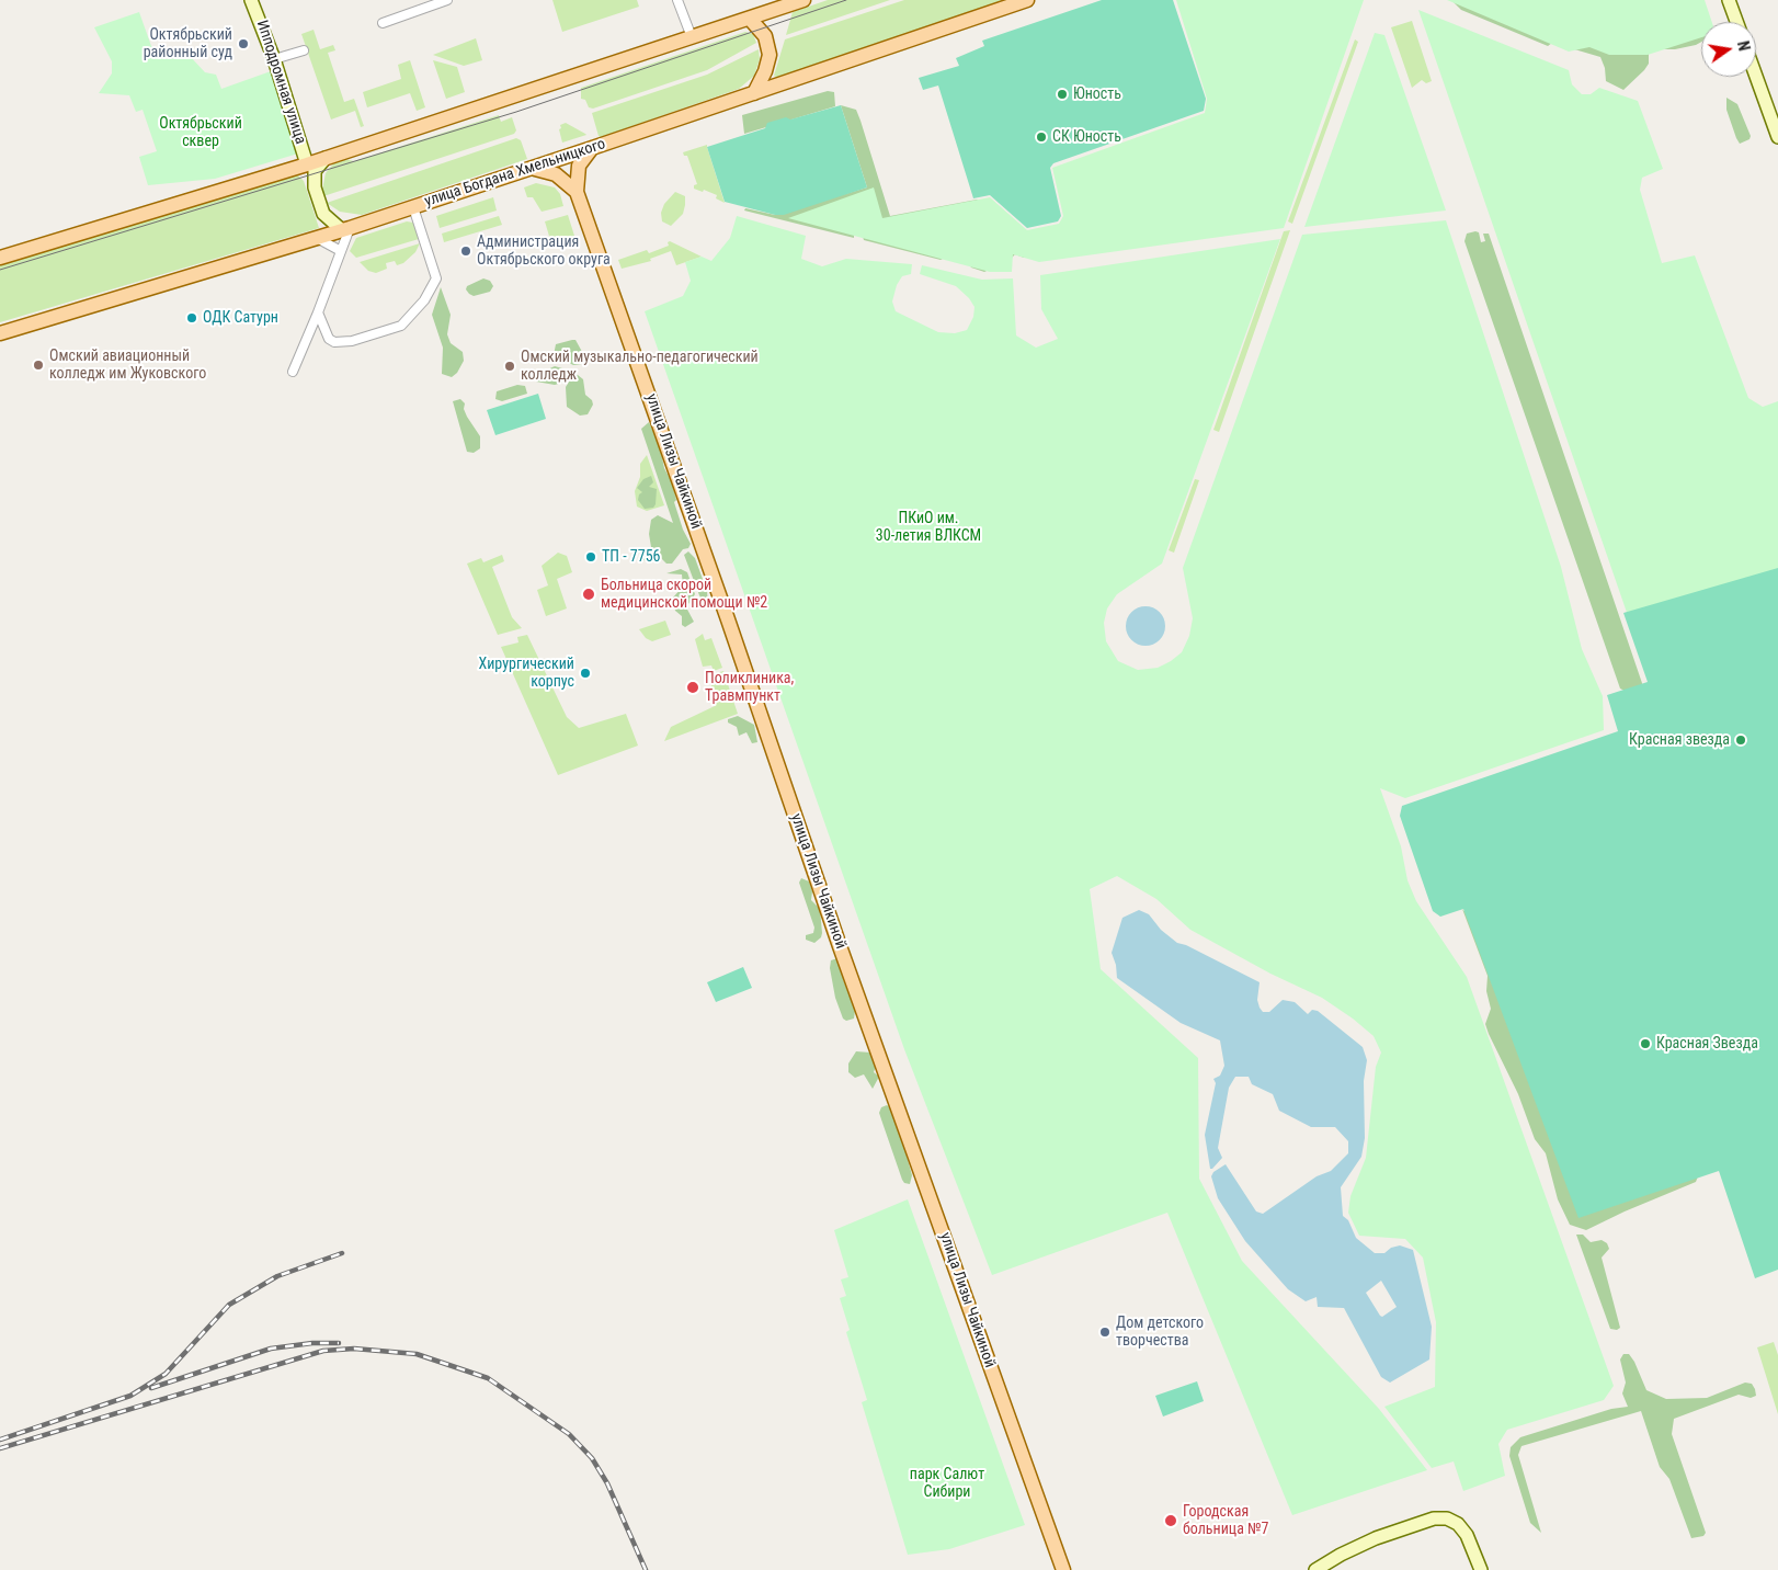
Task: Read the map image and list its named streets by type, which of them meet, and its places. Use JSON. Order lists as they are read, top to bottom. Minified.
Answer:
{"streets":{"main road":["Ипподромная улица","улица Богдана Хмельницкого","улица Лизы Чайкиной"]},"parks":["Октябрьский сквер","ПКиО им. 30-летия ВЛКСМ","парк Салют Сибири"],"places":["Октябрьский районный суд","Юность","СК Юность","Администрация Октябрьского округа","ОДК Сатурн","Омский авиационный колледж им Жуковского","Омский музыкально-педагогический колледж","ТП - 7756","Больница скорой медицинской помощи №2","Хирургический корпус","Поликлиника, Травмпункт","Красная звезда","Красная Звезда","Дом детского творчества","Городская больница №7"],"north":"right"}
